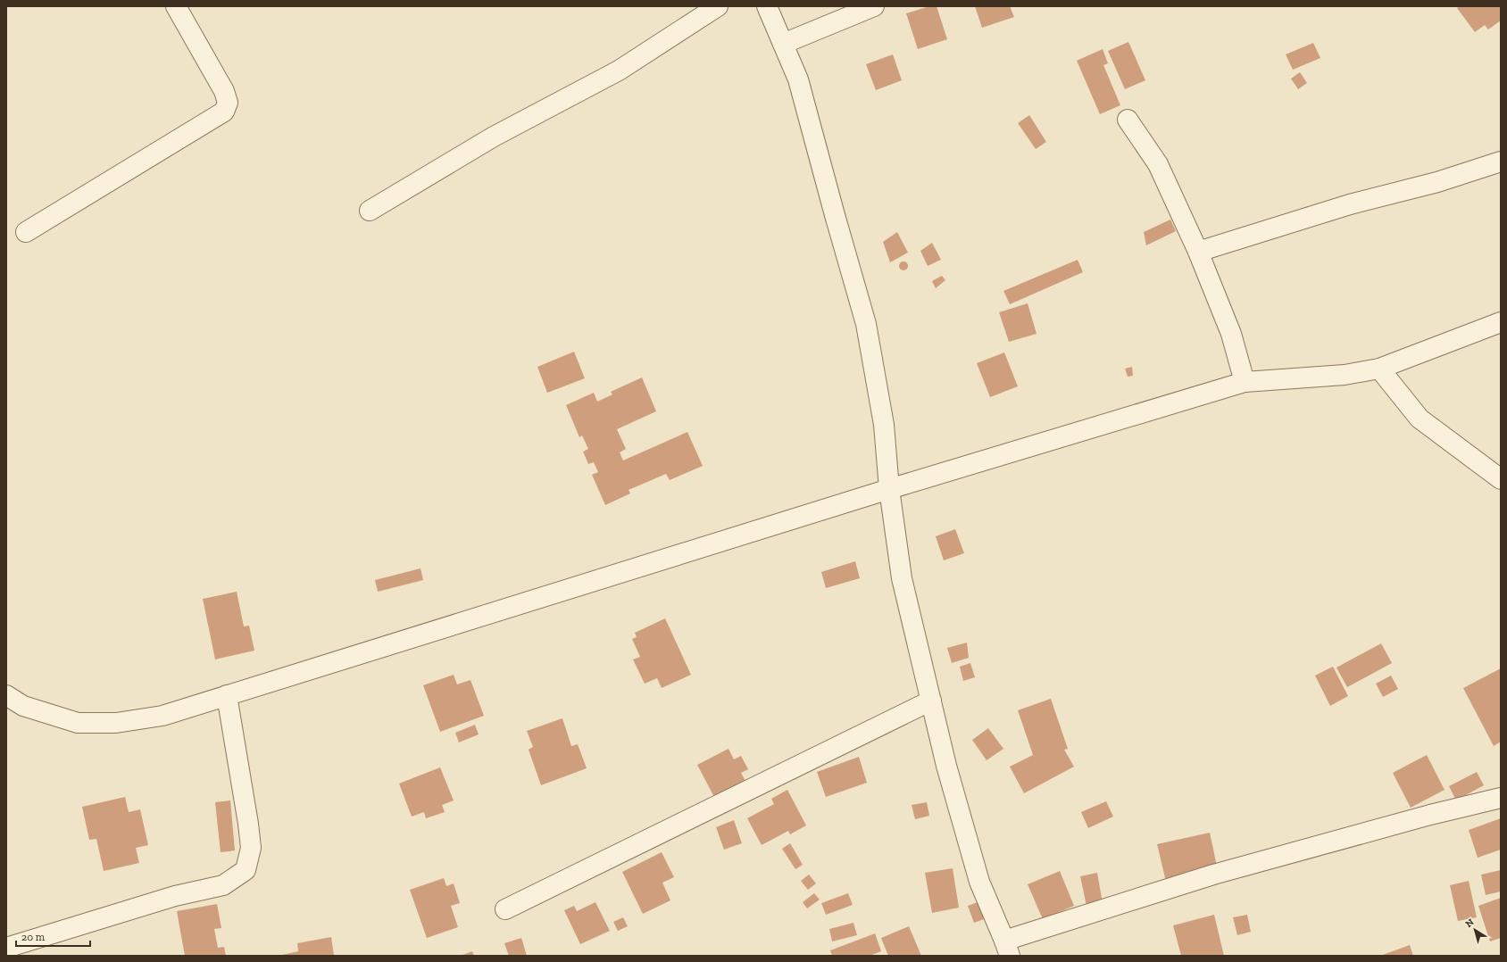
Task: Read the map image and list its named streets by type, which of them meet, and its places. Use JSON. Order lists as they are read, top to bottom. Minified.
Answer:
{"scale_bar":"20 m","north":"top left"}
